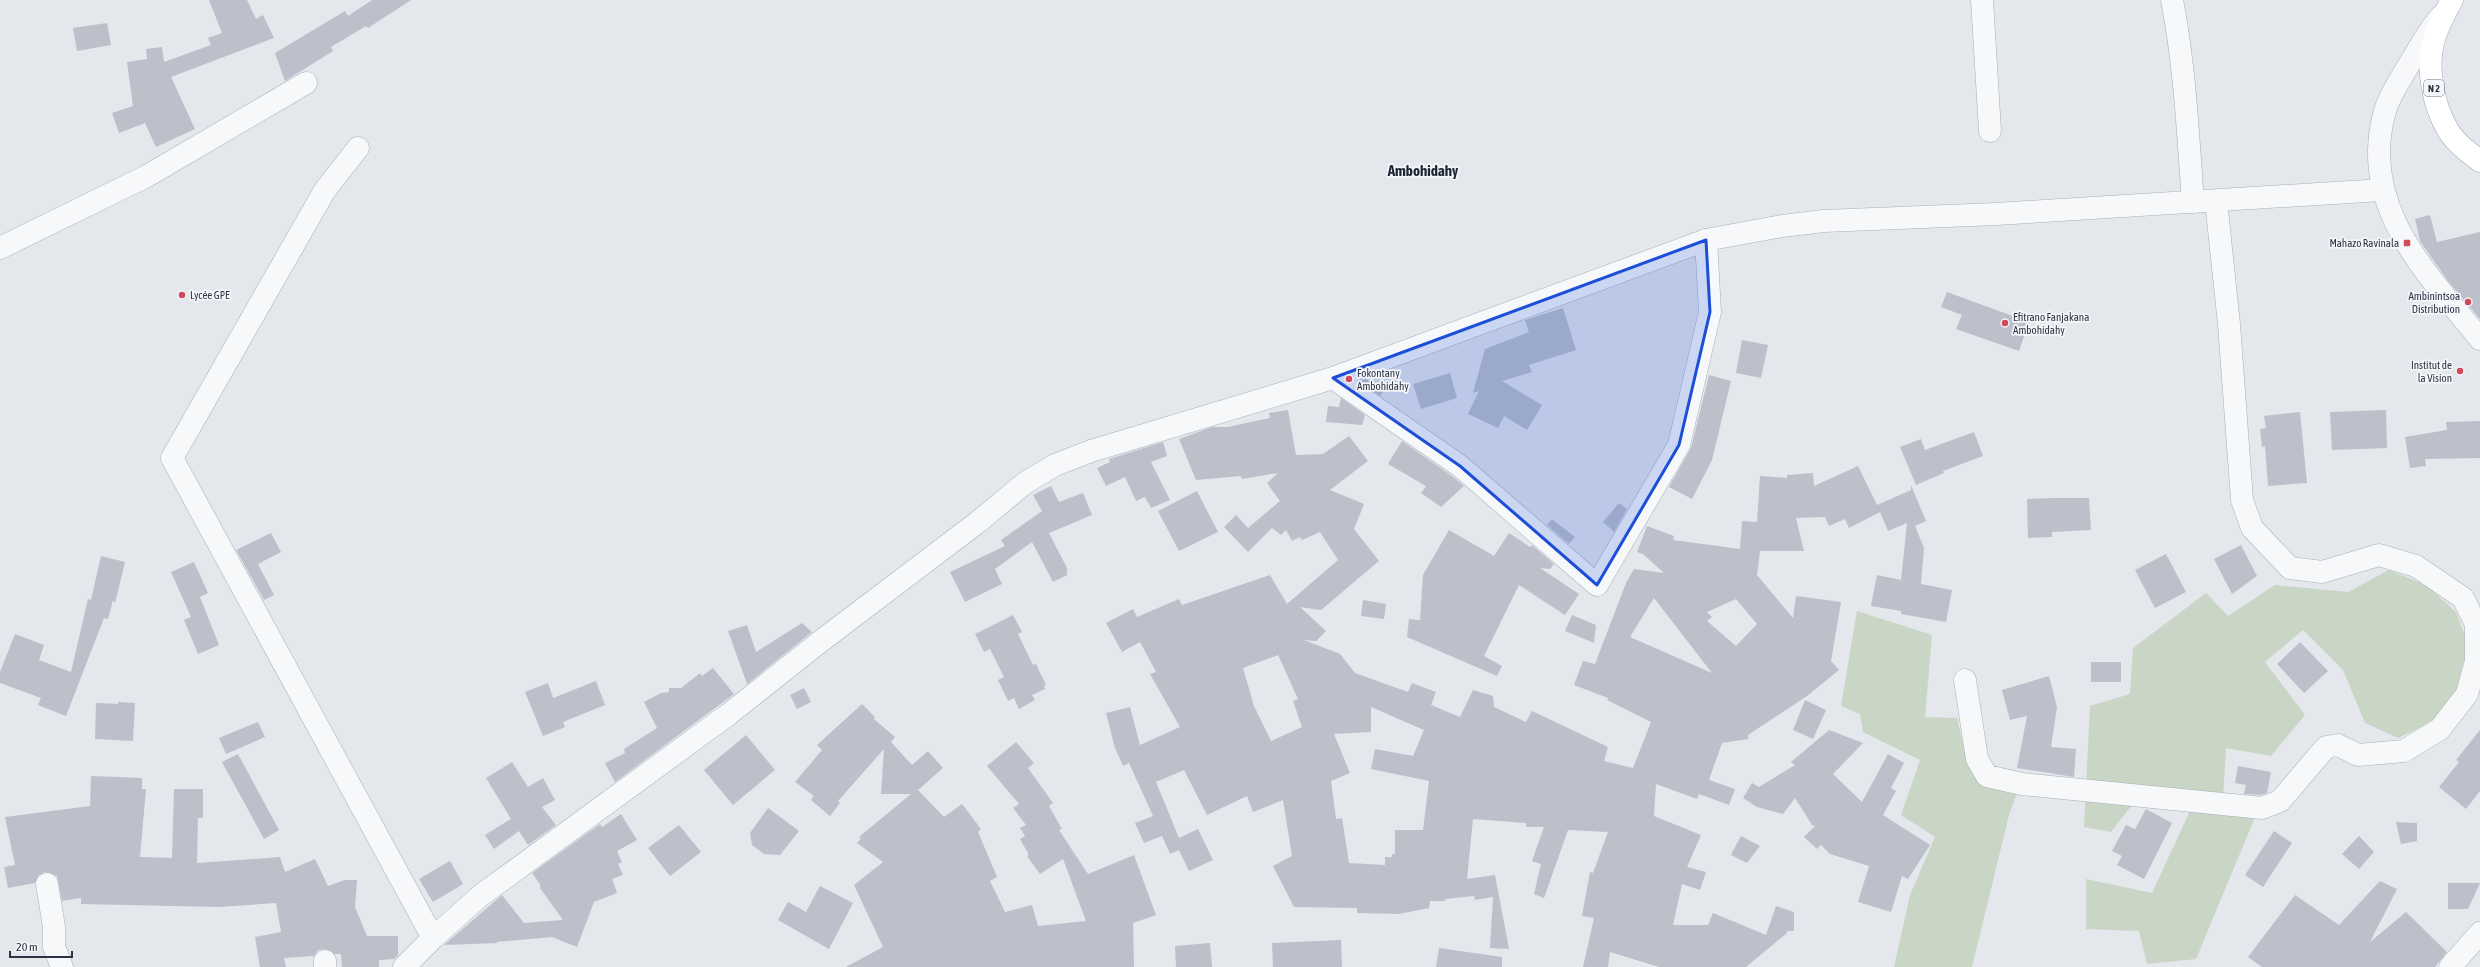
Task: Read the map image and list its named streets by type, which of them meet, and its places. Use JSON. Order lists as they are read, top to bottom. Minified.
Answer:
{"streets":{"main road":["N 2"]},"districts":["Ambohidahy"],"places":{"transit":["Mahazo Ravinala"],"other":["Lycée GPE","Ambinintsoa Distribution","Efitrano Fanjakana Ambohidahy","Institut de la Vision","Fokontany Ambohidahy"]},"scale_bar":"20 m"}
